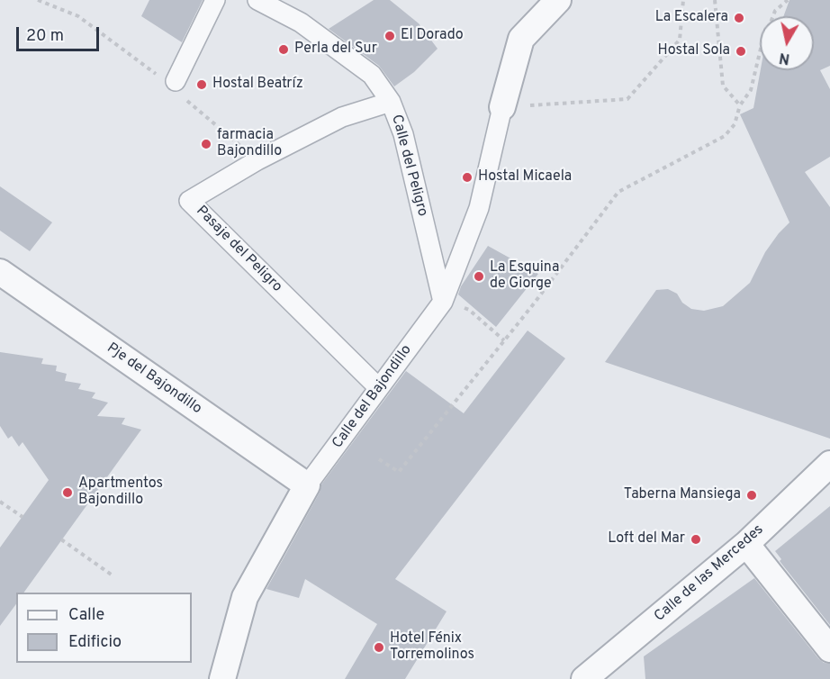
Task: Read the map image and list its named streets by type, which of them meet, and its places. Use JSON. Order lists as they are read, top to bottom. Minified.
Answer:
{"streets":{"street":["Calle del Peligro","Pasaje del Peligro","Pje del Bajondillo","Calle del Bajondillo","Calle de las Mercedes"]},"crossings":[["Calle del Peligro","Pasaje del Peligro"],["Calle del Peligro","Calle del Bajondillo"],["Pasaje del Peligro","Calle del Bajondillo"],["Pje del Bajondillo","Calle del Bajondillo"]],"places":["La Escalera","El Dorado","Perla del Sur","Hostal Sola","Hostal Beatríz","farmacia Bajondillo","Hostal Micaela","La Esquina de Giorge","Apartmentos Bajondillo","Taberna Mansiega","Loft del Mar","Hotel Fénix Torremolinos"],"legend":["Calle","Edificio"],"scale_bar":"20 m","north":"bottom"}
